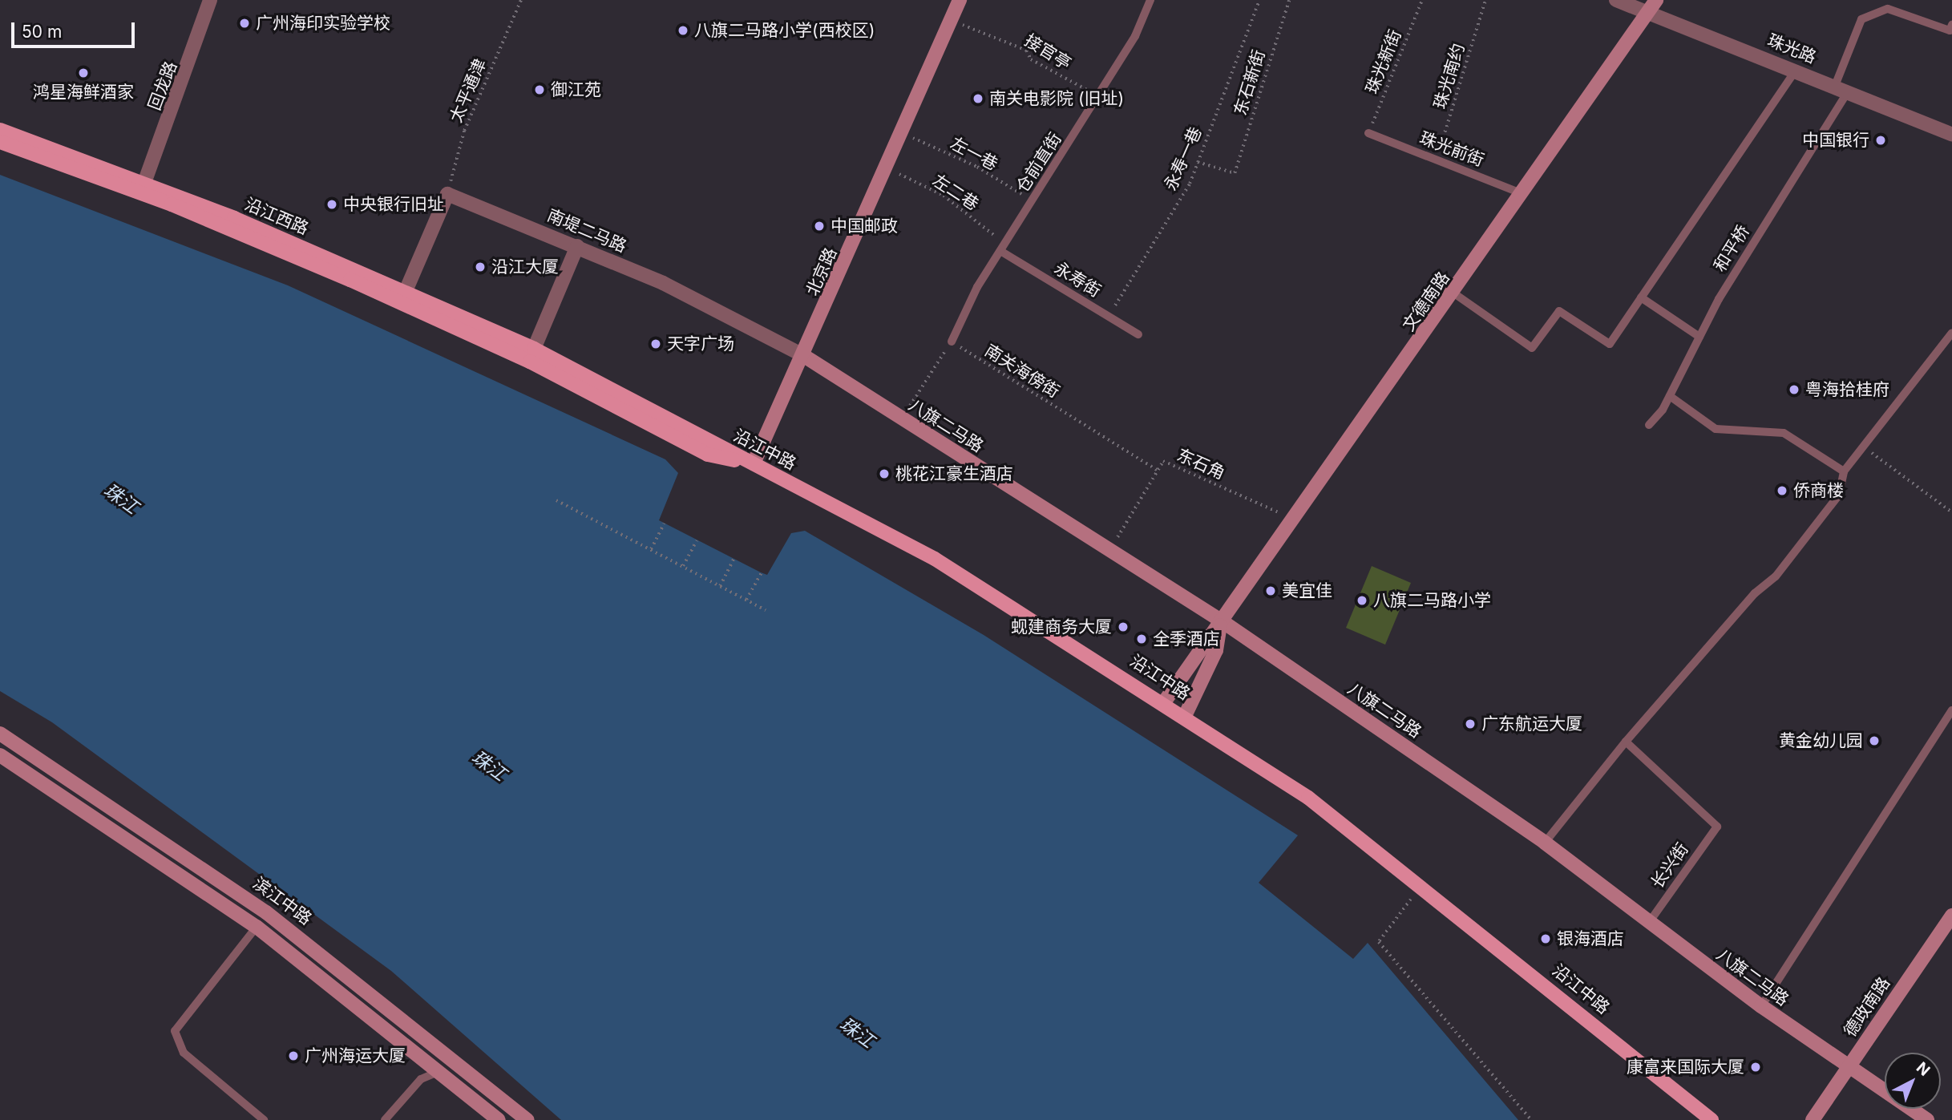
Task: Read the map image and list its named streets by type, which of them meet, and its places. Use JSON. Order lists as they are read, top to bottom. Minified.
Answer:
{"streets":{"main road":["沿江西路","北京路","文德南路","八旗二马路","沿江中路","滨江中路","德政南路"],"street":["珠光路","回龙路","南堤二马路"],"lane":["珠光前街","仓前直街","和平桥","永寿街","长兴街"],"path":["接官亭","珠光新街","珠光南约","东石新街","太平通津","左一巷","永寿一巷","左二巷","南关海傍街","东石角"]},"crossings":[["珠光路","和平桥"],["珠光路","文德南路"],["接官亭","仓前直街"],["接官亭","北京路"],["珠光新街","珠光前街"],["珠光南约","珠光前街"],["东石新街","永寿一巷"],["回龙路","沿江西路"],["太平通津","南堤二马路"],["珠光前街","文德南路"],["左一巷","仓前直街"],["左一巷","北京路"],["永寿一巷","永寿街"],["仓前直街","左二巷"],["仓前直街","永寿街"],["仓前直街","南关海傍街"],["左二巷","北京路"],["左二巷","永寿街"],["沿江西路","沿江中路"],["南堤二马路","北京路"],["南堤二马路","八旗二马路"],["北京路","八旗二马路"],["北京路","沿江中路"],["文德南路","八旗二马路"],["文德南路","沿江中路"],["文德南路","东石角"],["南关海傍街","东石角"],["八旗二马路","东石角"],["八旗二马路","长兴街"],["八旗二马路","德政南路"]],"water":["珠江"],"places":["广州海印实验学校","八旗二马路小学(西校区)","鸿星海鲜酒家","御江苑","南关电影院 (旧址)","中国银行","中央银行旧址","中国邮政","沿江大厦","天字广场","粤海拾桂府","桃花江豪生酒店","侨商楼","美宜佳","八旗二马路小学","蚬建商务大厦","全季酒店","广东航运大厦","黄金幼儿园","银海酒店","广州海运大厦","康富来国际大厦"],"scale_bar":"50 m","north":"top right"}
